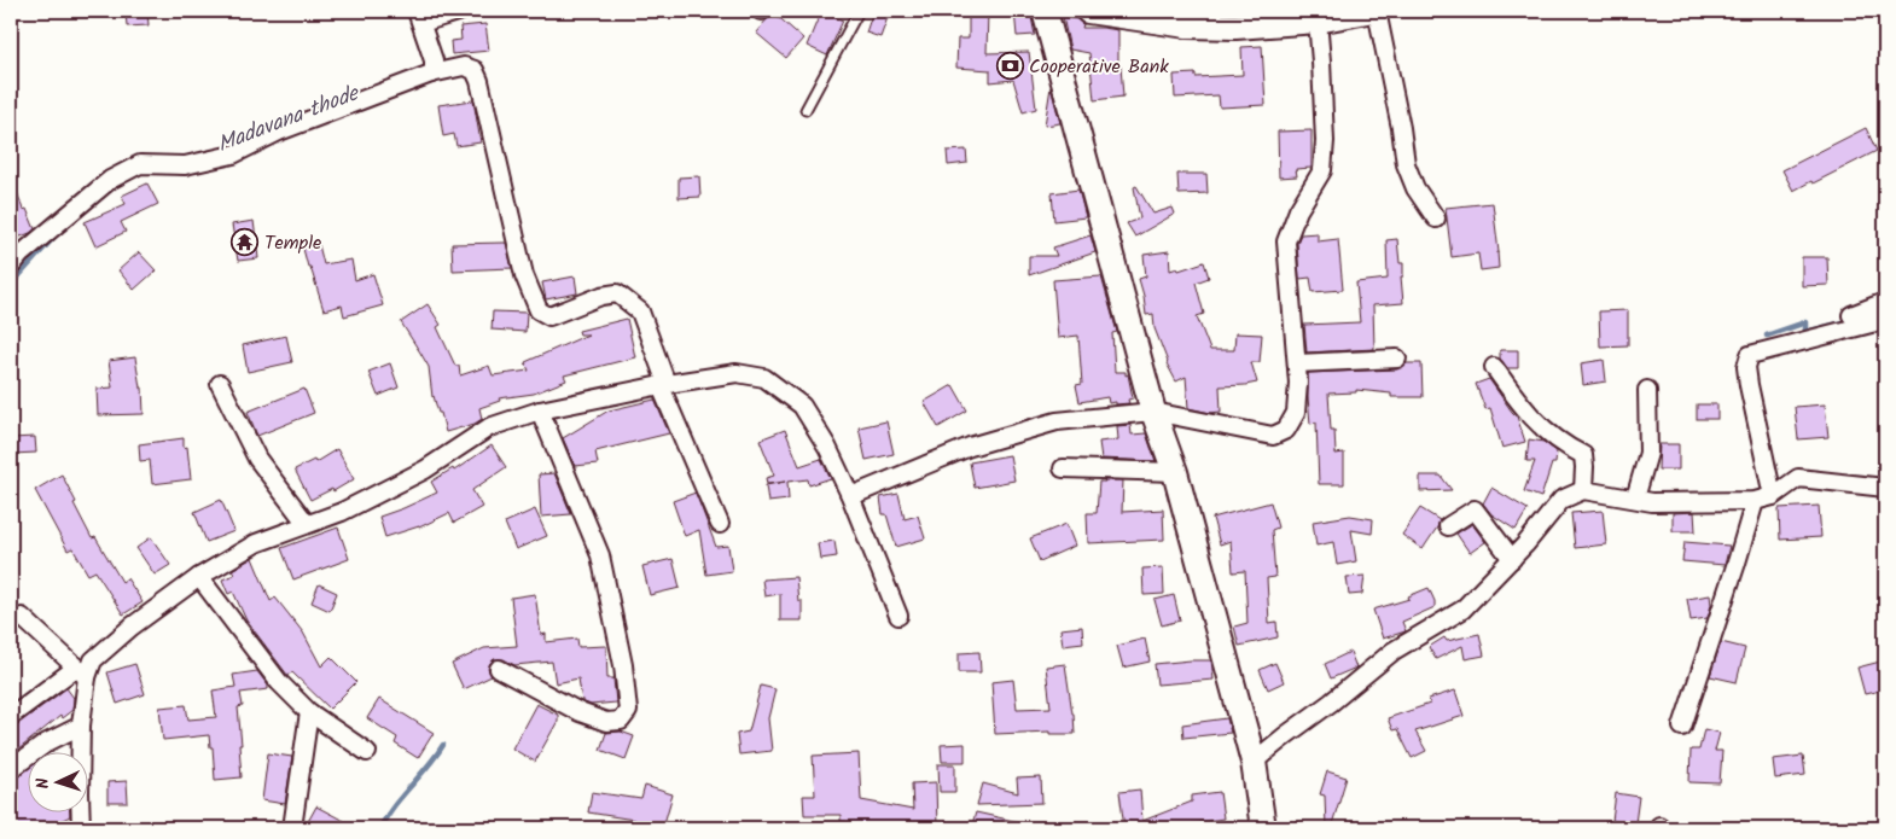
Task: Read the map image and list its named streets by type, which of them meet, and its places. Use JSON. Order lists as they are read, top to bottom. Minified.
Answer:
{"water":["Madavana thode"],"places":{"bank":["Cooperative Bank"],"temple":["Temple"]},"north":"left"}
